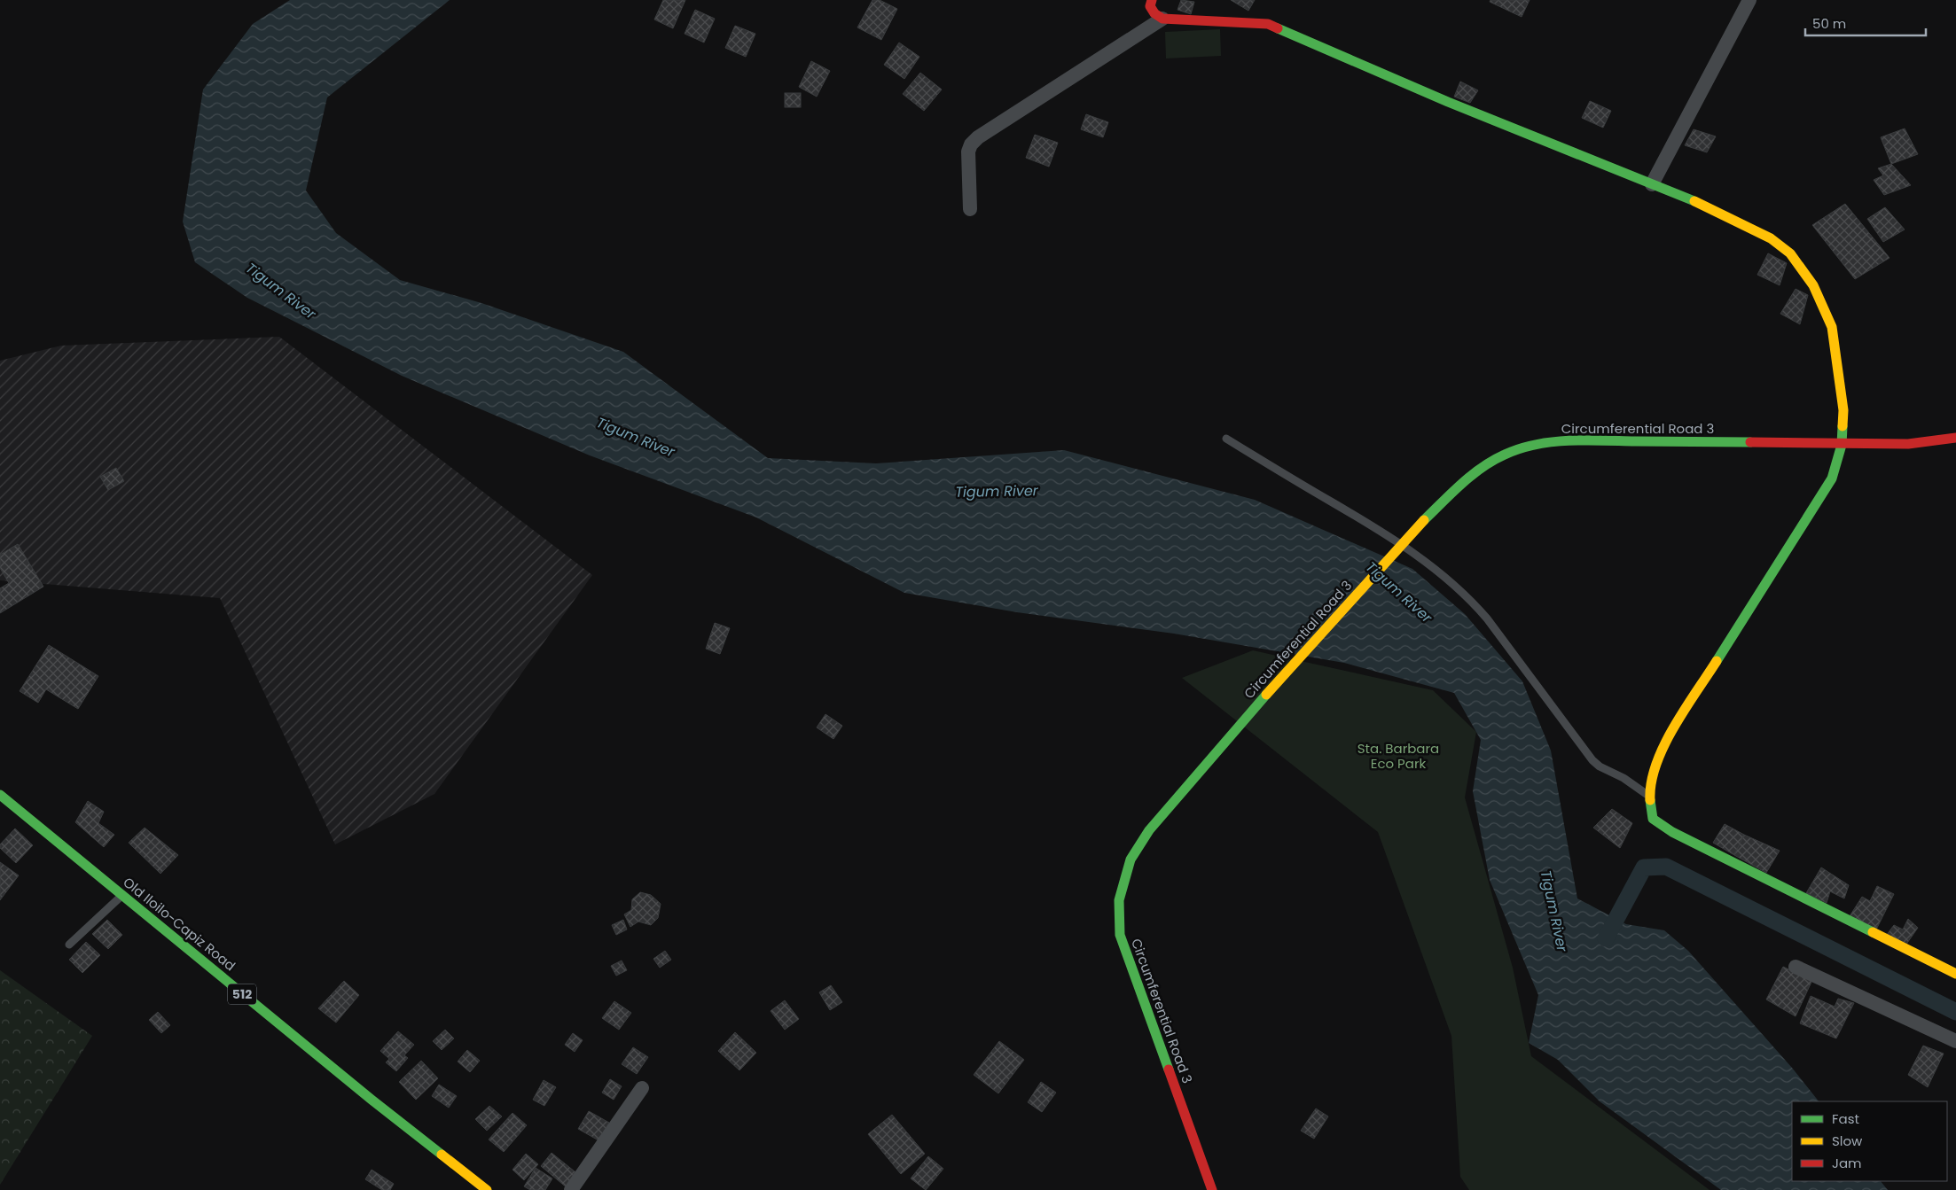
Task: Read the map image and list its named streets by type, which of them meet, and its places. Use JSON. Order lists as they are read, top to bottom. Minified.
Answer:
{"streets":{"main road":["Circumferential Road 3","Old Iloilo-Capiz Road","512"]},"water":["Tigum River"],"parks":["Sta. Barbara Eco Park"],"legend":["Fast","Slow","Jam"],"scale_bar":"50 m"}
